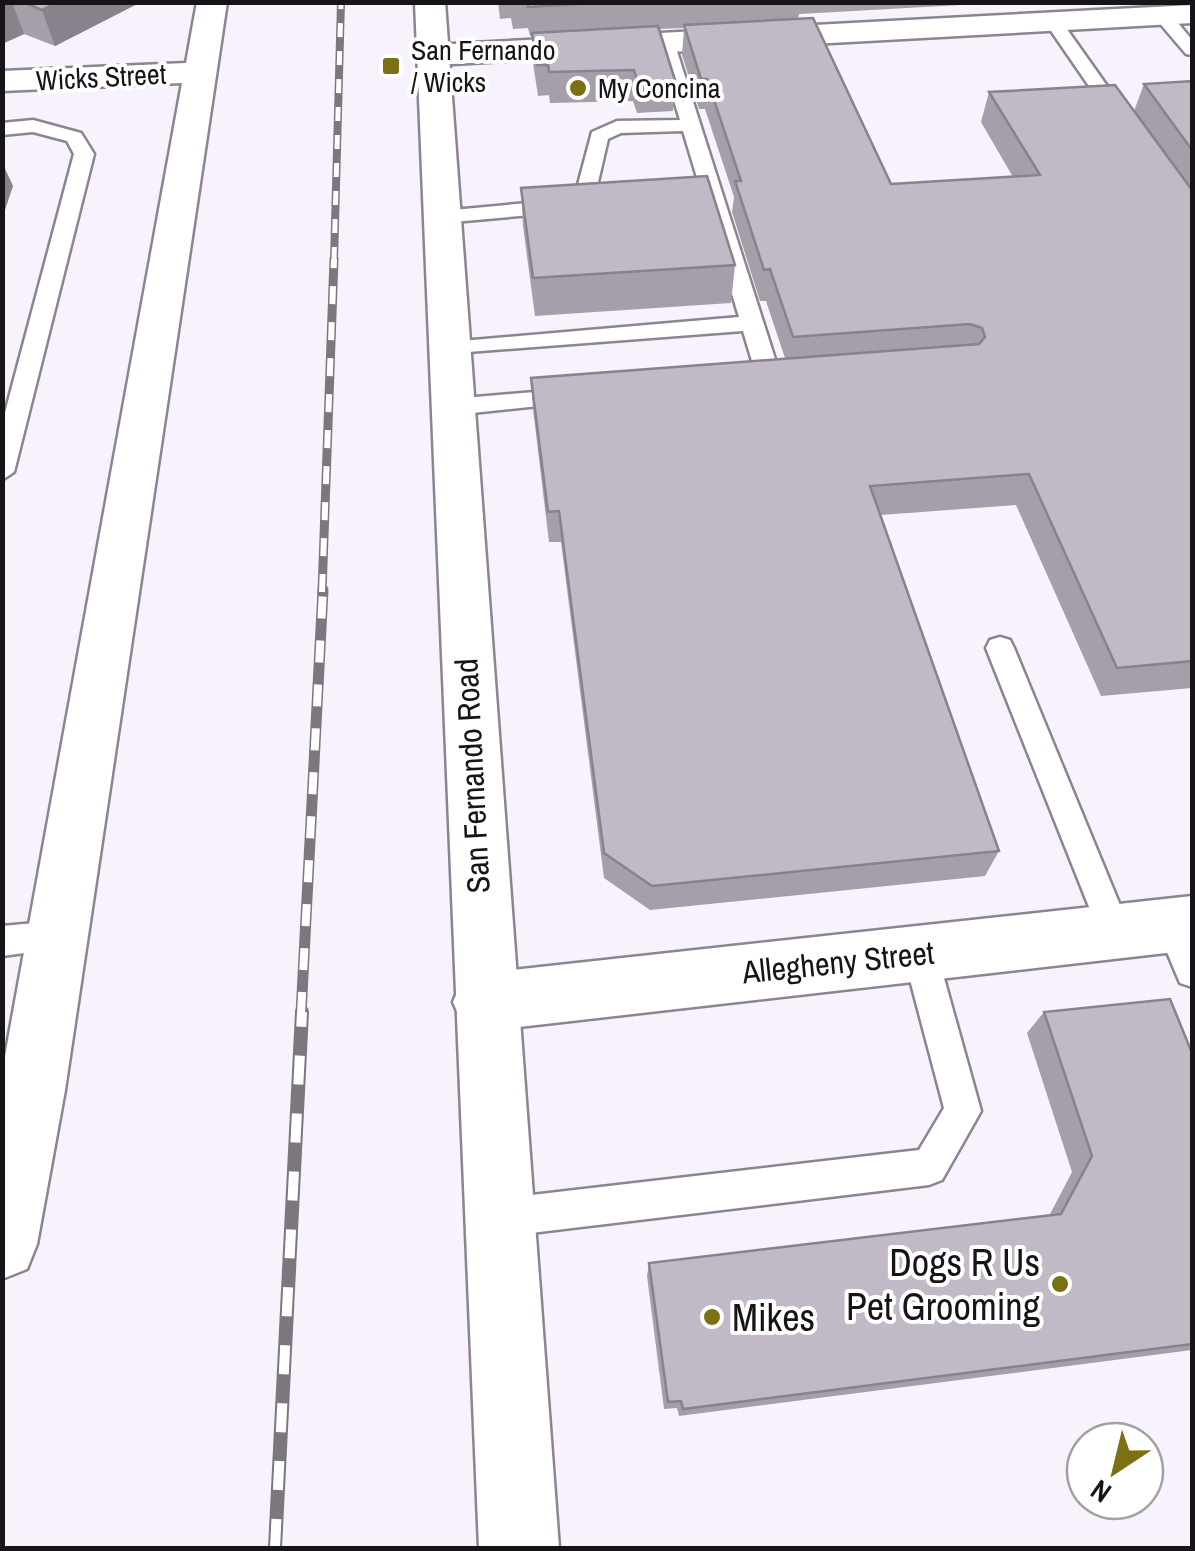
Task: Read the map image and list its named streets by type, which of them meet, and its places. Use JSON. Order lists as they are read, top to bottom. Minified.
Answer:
{"streets":{"street":["Wicks Street","San Fernando Road","Allegheny Street"]},"crossings":[["San Fernando Road","Allegheny Street"]],"places":{"transit":["San Fernando / Wicks"],"other":["My Concina","Dogs R Us Pet Grooming","Mikes"]},"north":"bottom left"}
